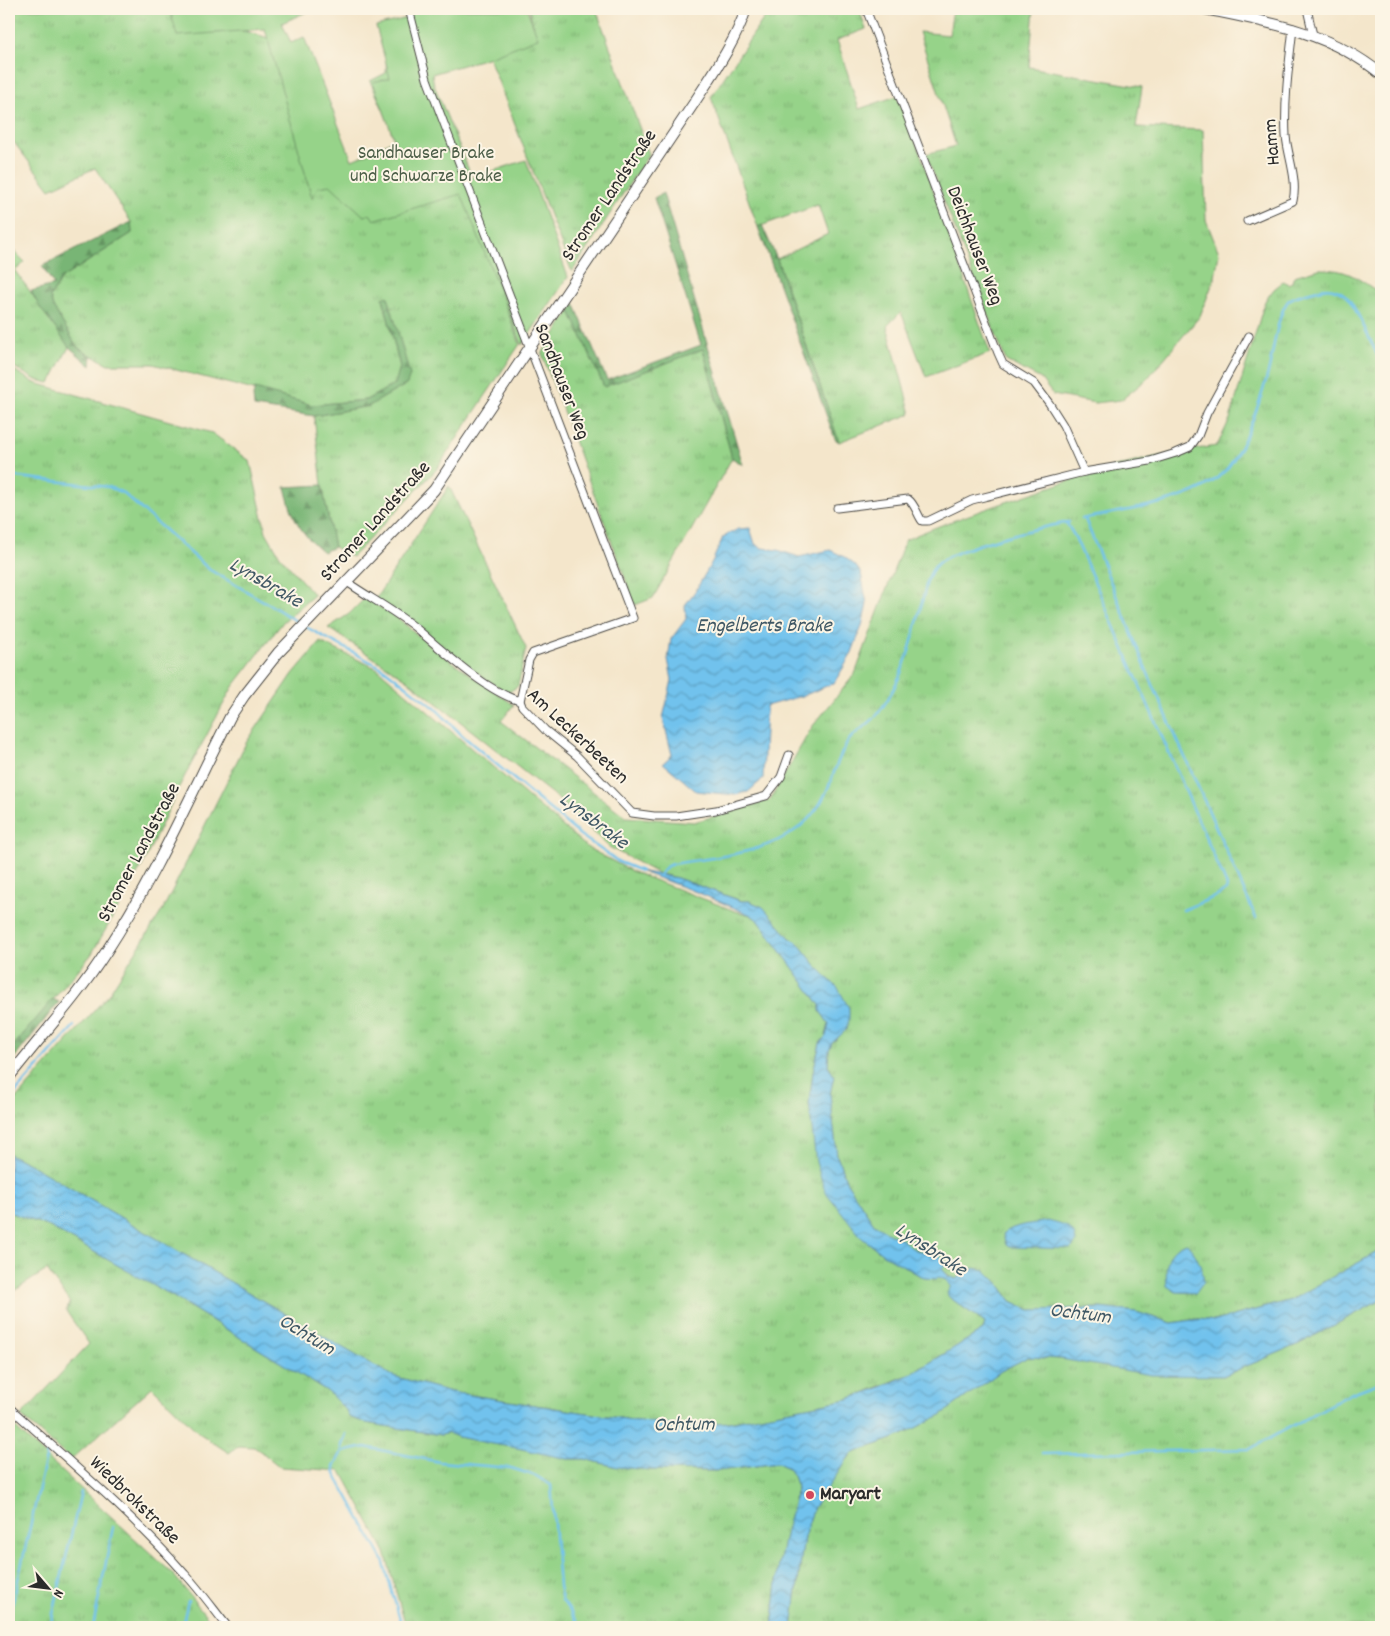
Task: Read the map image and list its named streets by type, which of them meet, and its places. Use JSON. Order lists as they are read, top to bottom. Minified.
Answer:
{"streets":{"main road":["Stromer Landstraße"],"street":["Hamm","Deichhauser Weg","Sandhauser Weg","Am Leckerbeeten","Wiedbrokstraße"]},"crossings":[["Stromer Landstraße","Sandhauser Weg"],["Stromer Landstraße","Am Leckerbeeten"],["Sandhauser Weg","Am Leckerbeeten"]],"water":["Lynsbrake","Engelberts Brake","Ochtum"],"parks":["Sandhauser Brake und Schwarze Brake"],"places":["Maryart"],"north":"bottom right"}
